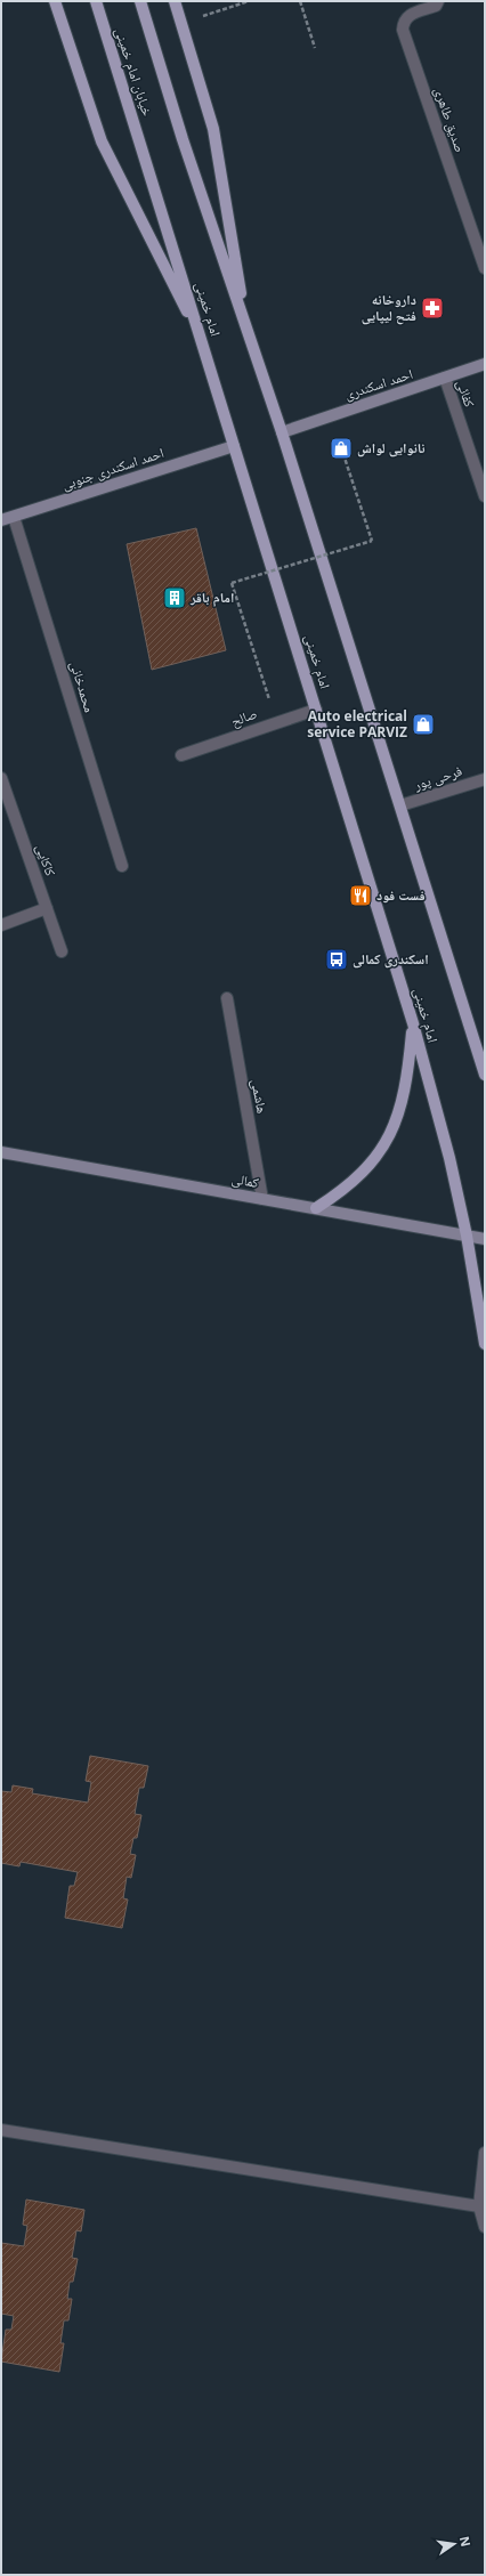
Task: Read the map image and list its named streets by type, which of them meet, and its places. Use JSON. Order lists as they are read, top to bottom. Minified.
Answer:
{"streets":{"main road":["خیابان امام خمینی","امام خمینی","احمد اسکندری","احمد اسکندری جنوبی","کمالی"],"street":["صدیق طاهری","کفائی","محمدخانی","صالح","فرحی پور","کاکایی","هاشمی"]},"crossings":[["خیابان امام خمینی","امام خمینی"],["امام خمینی","احمد اسکندری جنوبی"],["امام خمینی","صالح"],["امام خمینی","کمالی"],["احمد اسکندری","کفائی"],["احمد اسکندری جنوبی","محمدخانی"],["هاشمی","کمالی"]],"places":{"pharmacy":["داروخانه فتح لیپایی"],"shop":["نانوایی لواش","Auto electrical service PARVIZ"],"building":["امام باقر"],"restaurant":["فست فود"],"bus stop":["اسکندری کمالی"]},"north":"right"}
